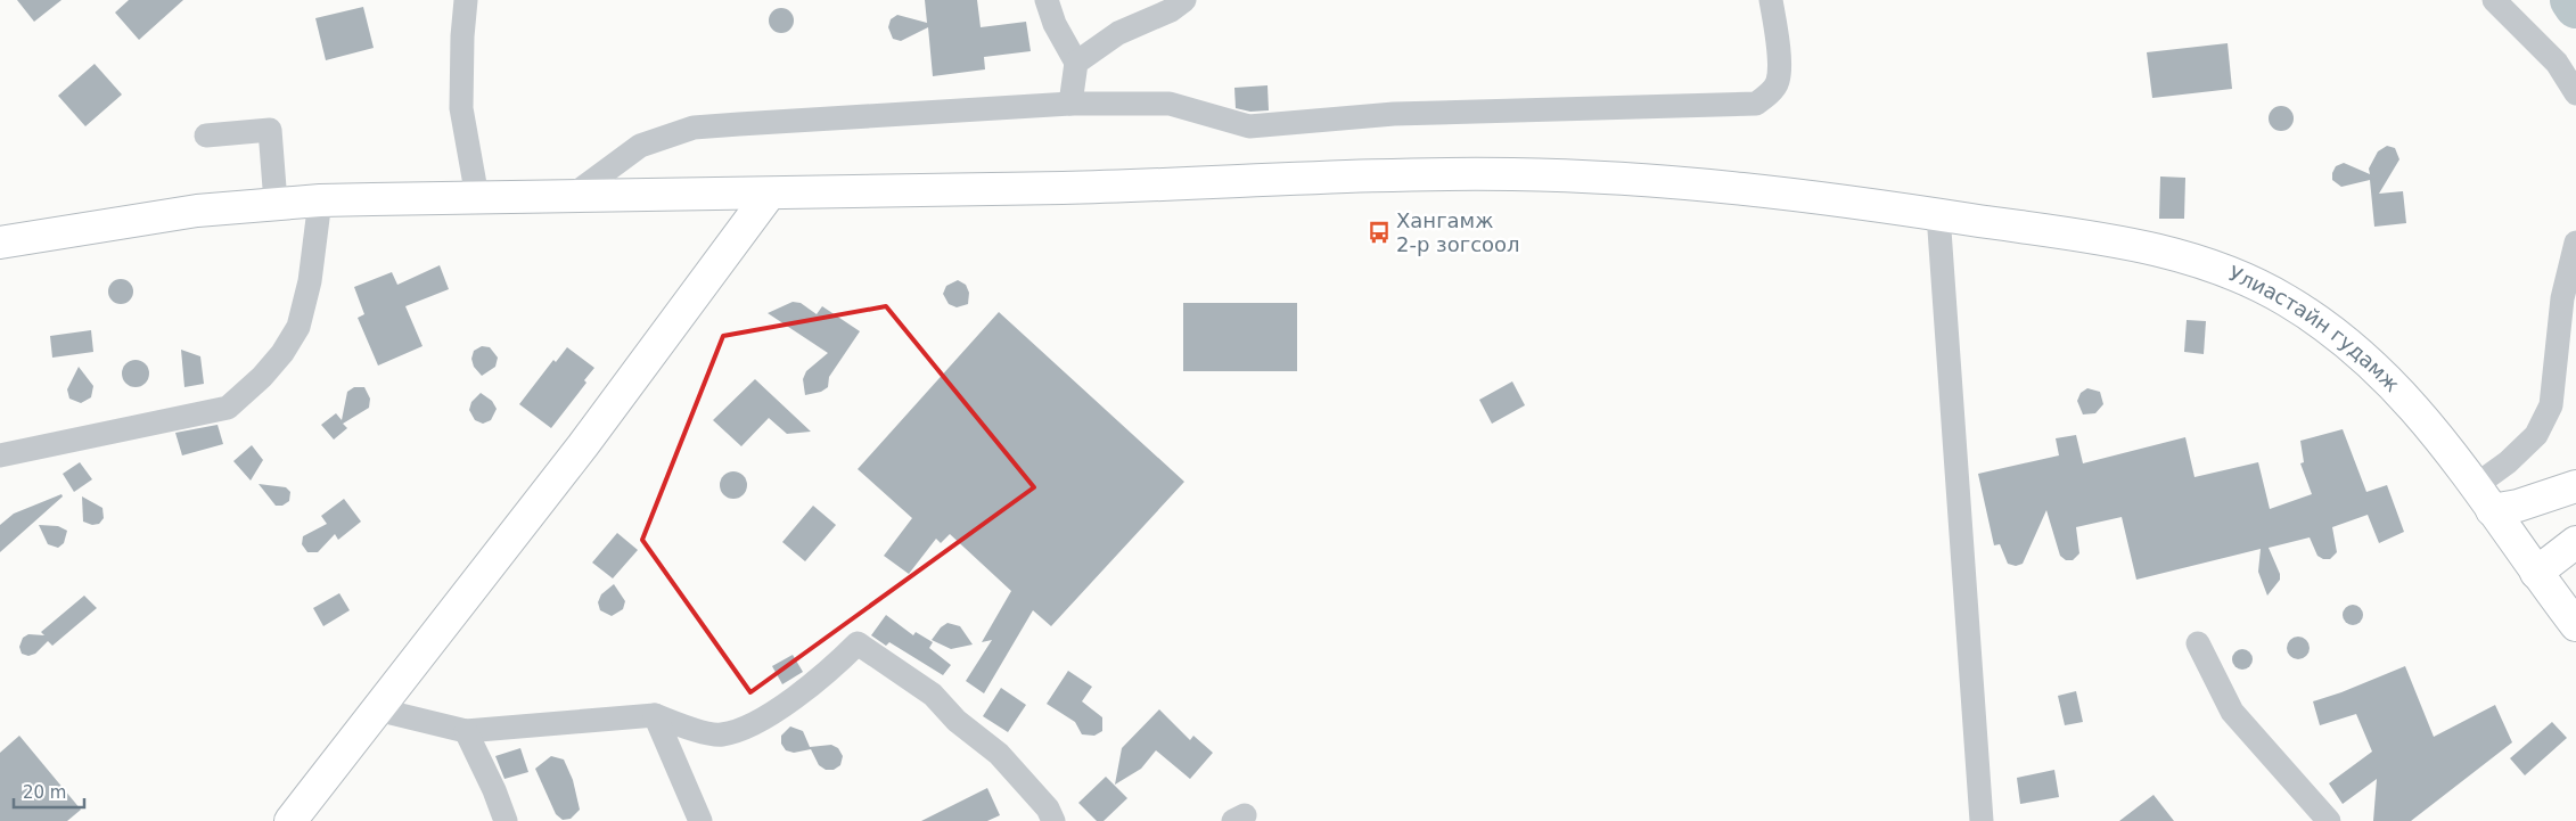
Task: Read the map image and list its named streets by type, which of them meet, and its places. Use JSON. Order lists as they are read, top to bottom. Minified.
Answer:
{"streets":{"main road":["Улиастайн гудамж"]},"places":{"bus stop":["Хангамж 2-р зогсоол"]},"scale_bar":"20 m"}
